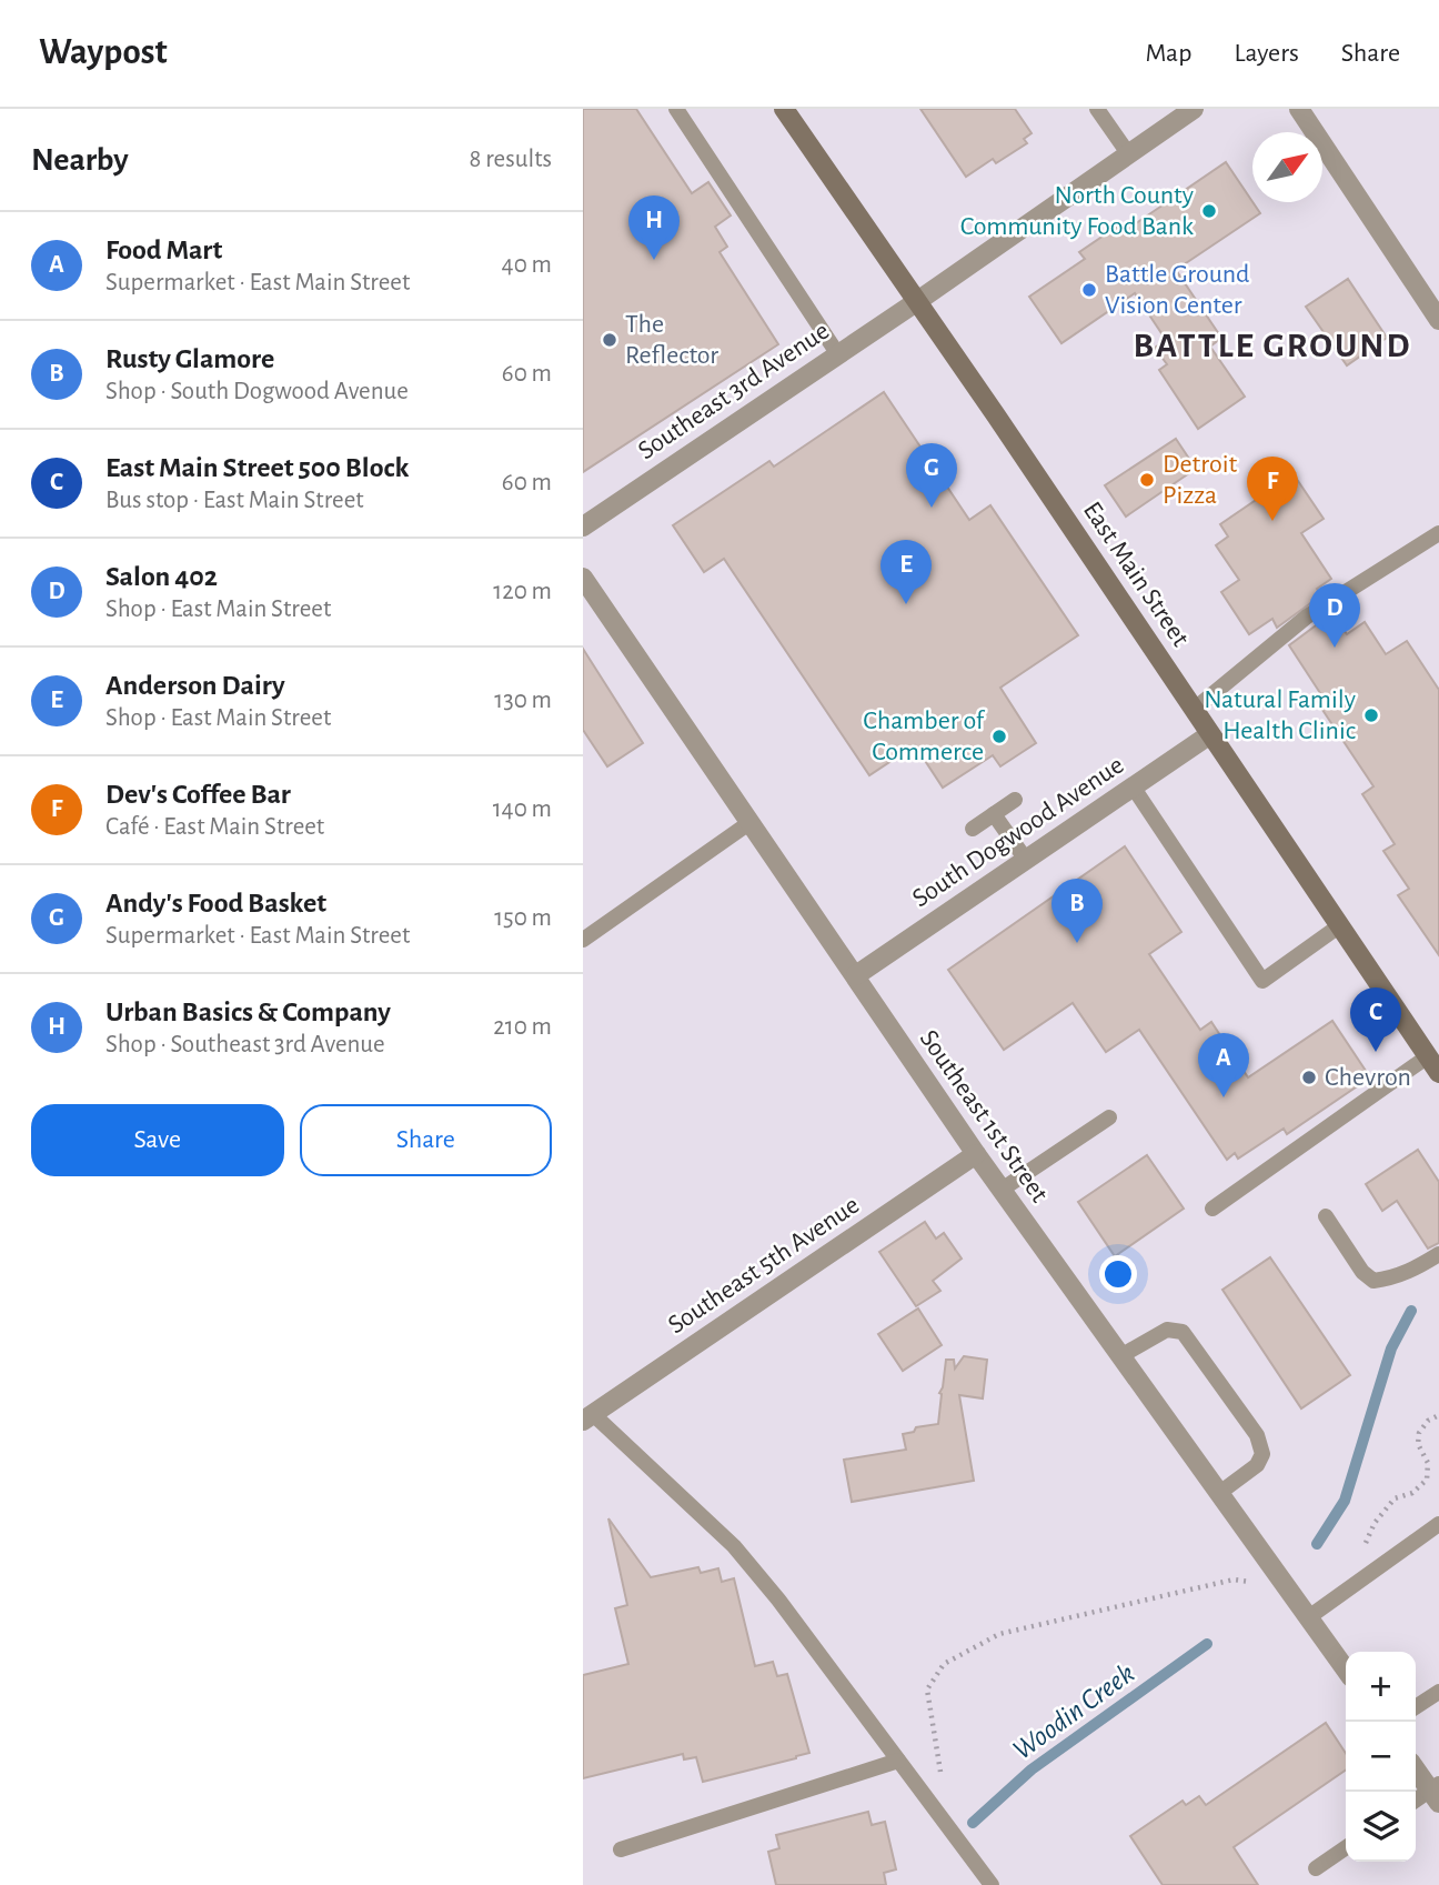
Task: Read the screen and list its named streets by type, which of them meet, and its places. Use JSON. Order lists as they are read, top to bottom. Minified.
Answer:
{"streets":{"main road":["East Main Street"],"street":["Southeast 3rd Avenue","South Dogwood Avenue","Southeast 1st Street","Southeast 5th Avenue"]},"crossings":[["Southeast 3rd Avenue","East Main Street"],["East Main Street","South Dogwood Avenue"],["South Dogwood Avenue","Southeast 1st Street"],["Southeast 1st Street","Southeast 5th Avenue"]],"districts":["BATTLE GROUND"],"water":["Woodin Creek"],"places":["North County Community Food Bank","Battle Ground Vision Center","The Reflector","Detroit Pizza","Natural Family Health Clinic","Chamber of Commerce","Chevron"],"north":"top right","page":{"header":"Waypost","nav":["Map","Layers","Share"],"heading":["Nearby","8 results"],"pins":["H","G","F","E","D","B","C","A"],"list":[{"mark":"A","name":"Food Mart","note":"Supermarket · East Main Street","value":"40 m"},{"mark":"B","name":"Rusty Glamore","note":"Shop · South Dogwood Avenue","value":"60 m"},{"mark":"C","name":"East Main Street 500 Block","note":"Bus stop · East Main Street","value":"60 m"},{"mark":"D","name":"Salon 402","note":"Shop · East Main Street","value":"120 m"},{"mark":"E","name":"Anderson Dairy","note":"Shop · East Main Street","value":"130 m"},{"mark":"F","name":"Dev's Coffee Bar","note":"Café · East Main Street","value":"140 m"},{"mark":"G","name":"Andy's Food Basket","note":"Supermarket · East Main Street","value":"150 m"},{"mark":"H","name":"Urban Basics & Company","note":"Shop · Southeast 3rd Avenue","value":"210 m"}],"buttons":["Save","Share"],"map_buttons":["+","−"]}}
